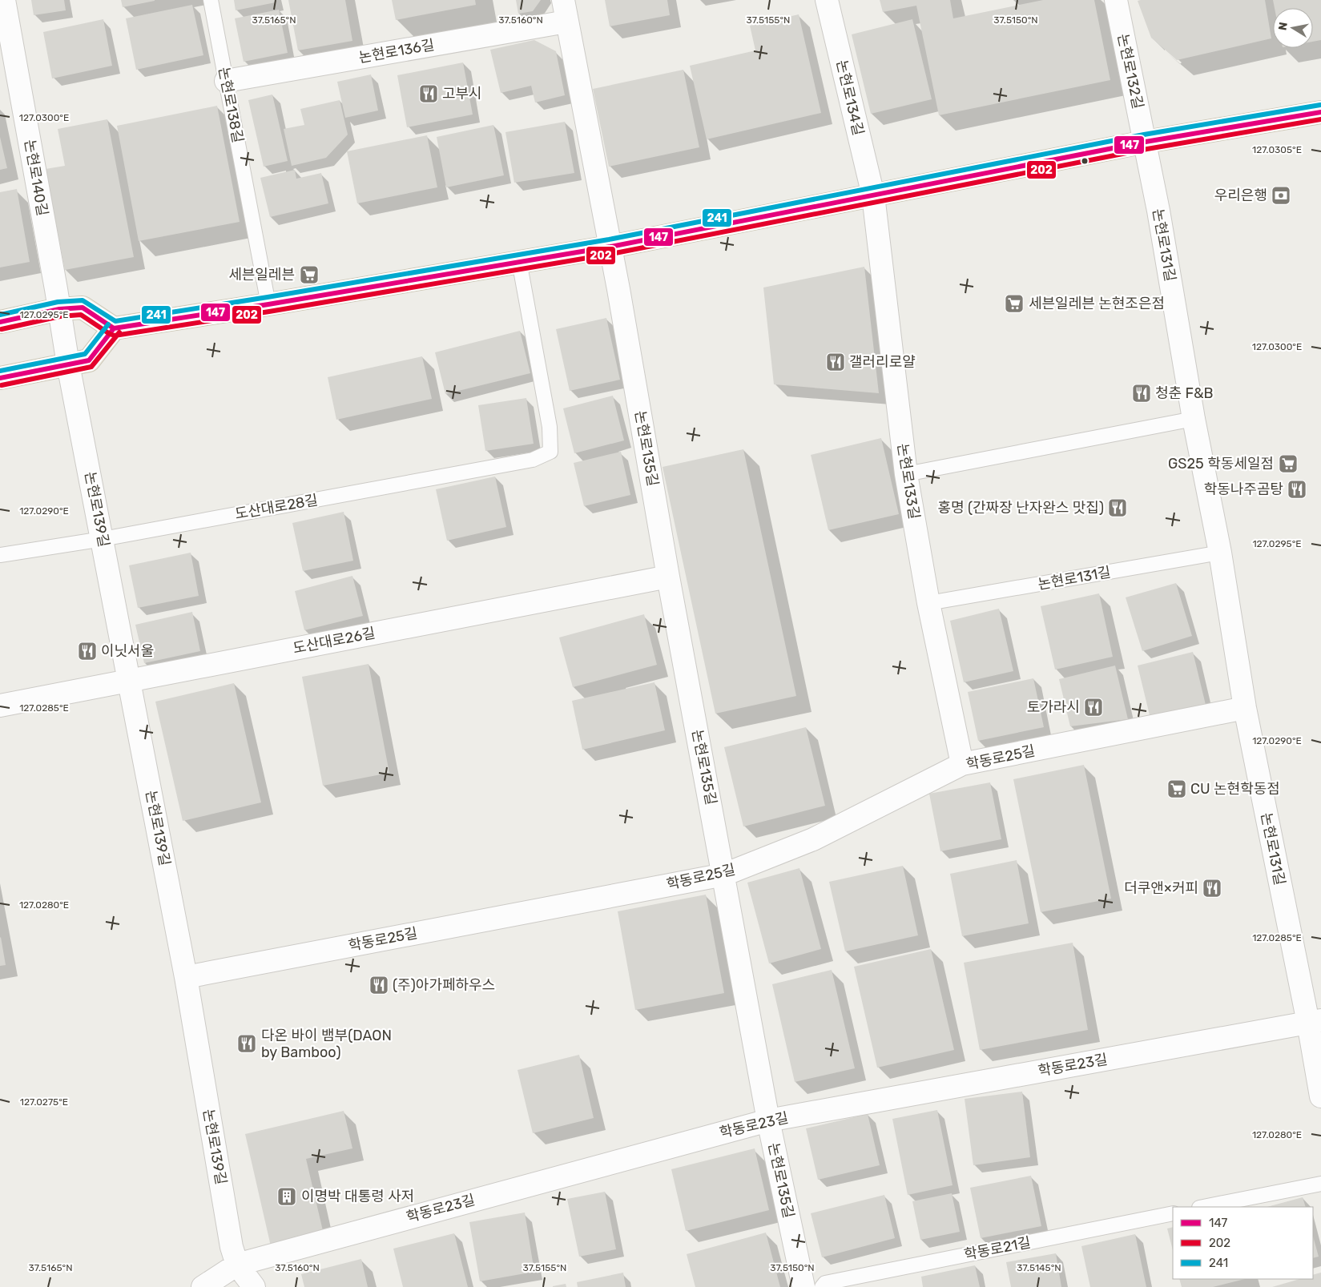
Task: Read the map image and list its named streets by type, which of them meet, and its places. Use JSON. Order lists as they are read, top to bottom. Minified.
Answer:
{"streets":{"street":["논현로136길","논현로132길","논현로134길","논현로140길","논현로131길","논현로135길","논현로133길","논현로139길","도산대로26길","학동로25길","학동로23길"],"lane":["논현로138길","도산대로28길","학동로21길"]},"crossings":[["논현로136길","논현로138길"],["논현로132길","논현로131길"],["논현로134길","논현로133길"],["논현로140길","논현로139길"],["논현로131길","논현로133길"],["논현로131길","학동로25길"],["논현로131길","학동로23길"],["논현로135길","도산대로26길"],["논현로135길","학동로25길"],["논현로135길","학동로23길"],["논현로133길","학동로25길"],["도산대로28길","논현로139길"],["논현로139길","도산대로26길"],["논현로139길","학동로25길"],["논현로139길","학동로23길"]],"places":{"restaurant":["고부시","갤러리로얄","청춘 F&B","학동나주곰탕","홍명 (간짜장 난자완스 맛집)","이닛서울","토가라시","더쿠앤×커피","(주)아가페하우스","다온 바이 뱀부(DAON by Bamboo)"],"bank":["우리은행"],"supermarket":["세븐일레븐","세븐일레븐 논현조은점","GS25 학동세일점","CU 논현학동점"],"building":["이명박 대통령 사저"]},"lines":["transit line 241","transit line 147","transit line 202"],"legend":["147","202","241"],"north":"left","coordinates":["37.5165°N","37.5160°N","37.5155°N","37.5150°N","127.0300°E","127.0305°E","127.0295°E","127.0290°E","127.0285°E","127.0280°E","127.0275°E","37.5145°N"]}
